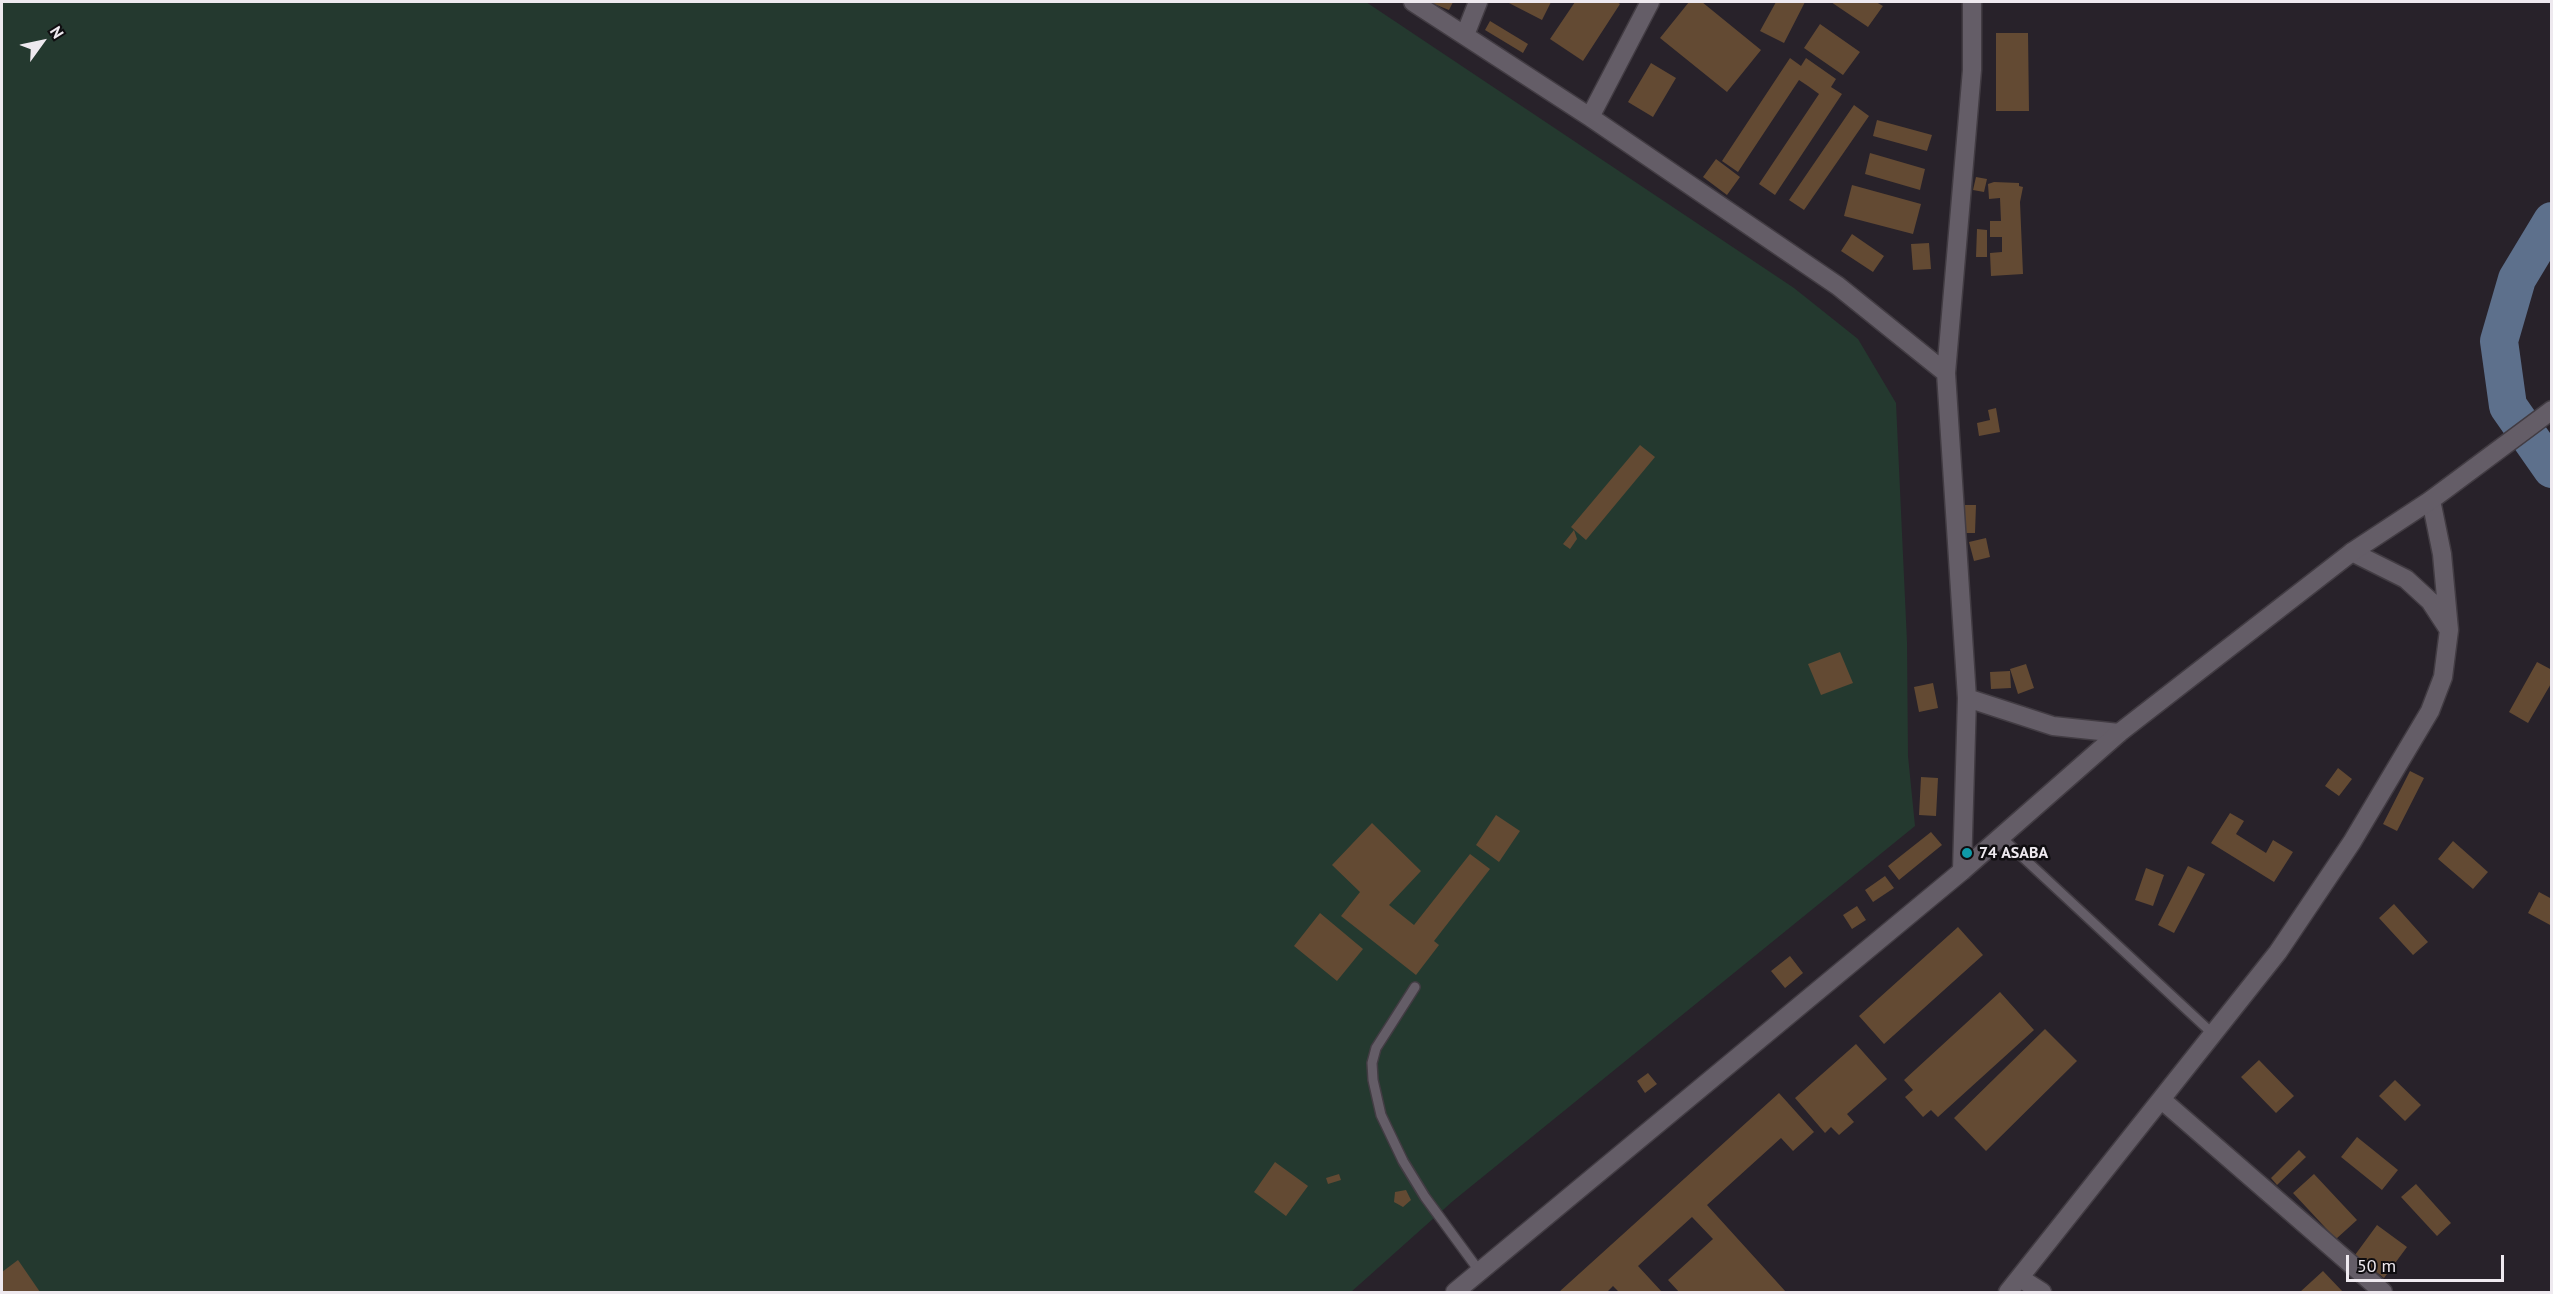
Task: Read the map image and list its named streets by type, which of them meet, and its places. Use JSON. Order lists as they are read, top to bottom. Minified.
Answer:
{"places":["74 ASABA"],"scale_bar":"50 m","north":"top right"}
